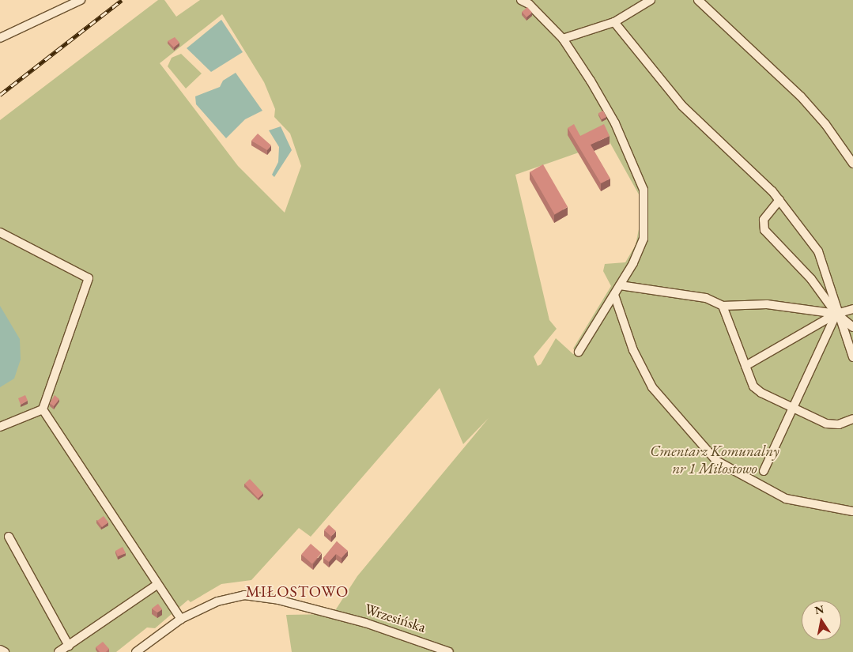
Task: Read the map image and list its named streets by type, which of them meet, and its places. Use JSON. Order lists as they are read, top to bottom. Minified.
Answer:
{"streets":{"street":["Wrzesińska"]},"districts":["MIŁOSTOWO"],"parks":["Cmentarz Komunalny nr 1 Miłostowo"],"north":"top"}
